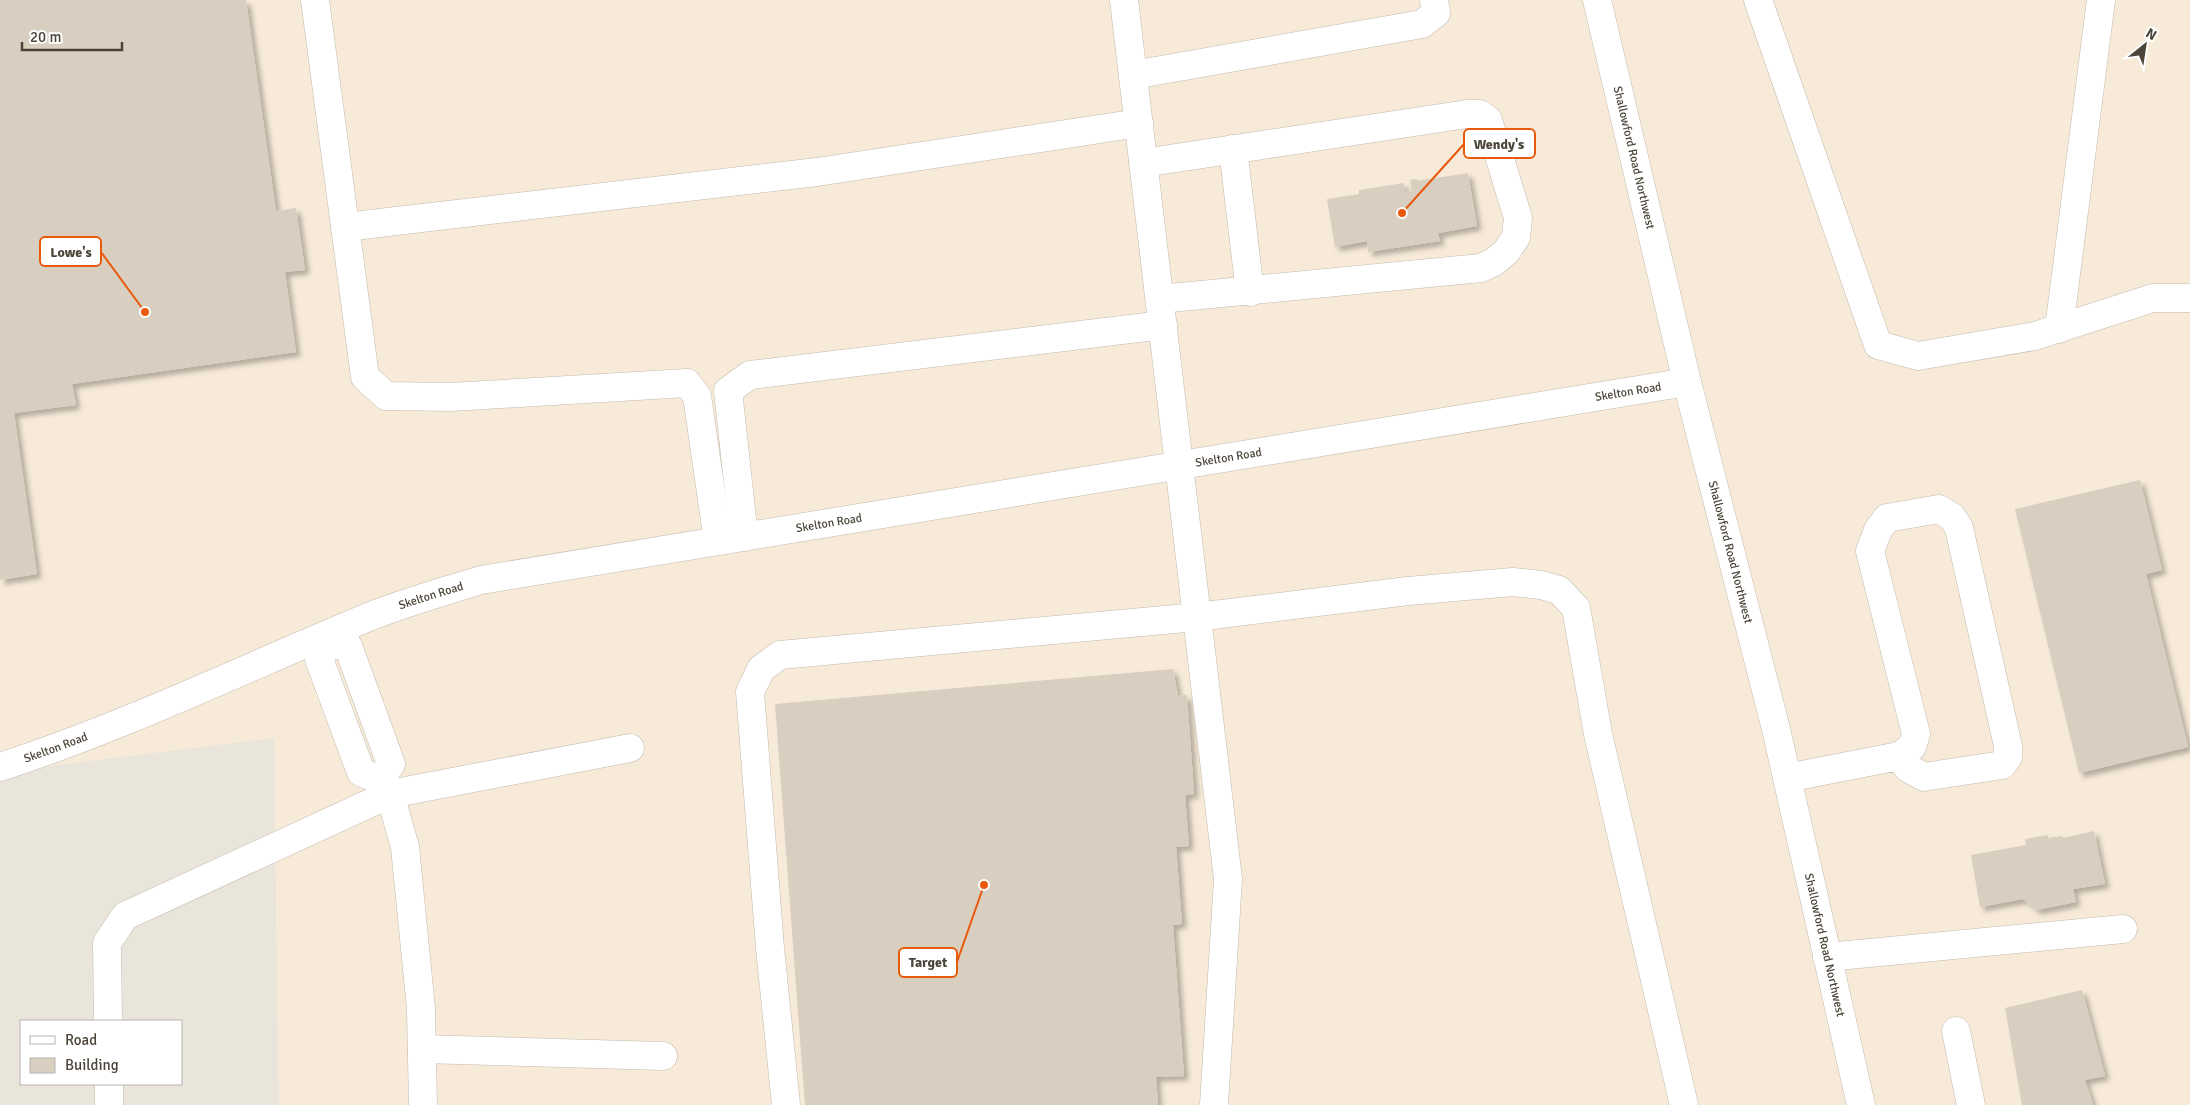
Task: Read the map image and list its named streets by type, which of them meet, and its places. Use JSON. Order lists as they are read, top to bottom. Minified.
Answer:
{"streets":{"street":["Shallowford Road Northwest","Skelton Road"]},"crossings":[["Shallowford Road Northwest","Skelton Road"]],"places":["Wendy's","Lowe's","Target"],"legend":["Road","Building"],"scale_bar":"20 m","north":"top right"}
